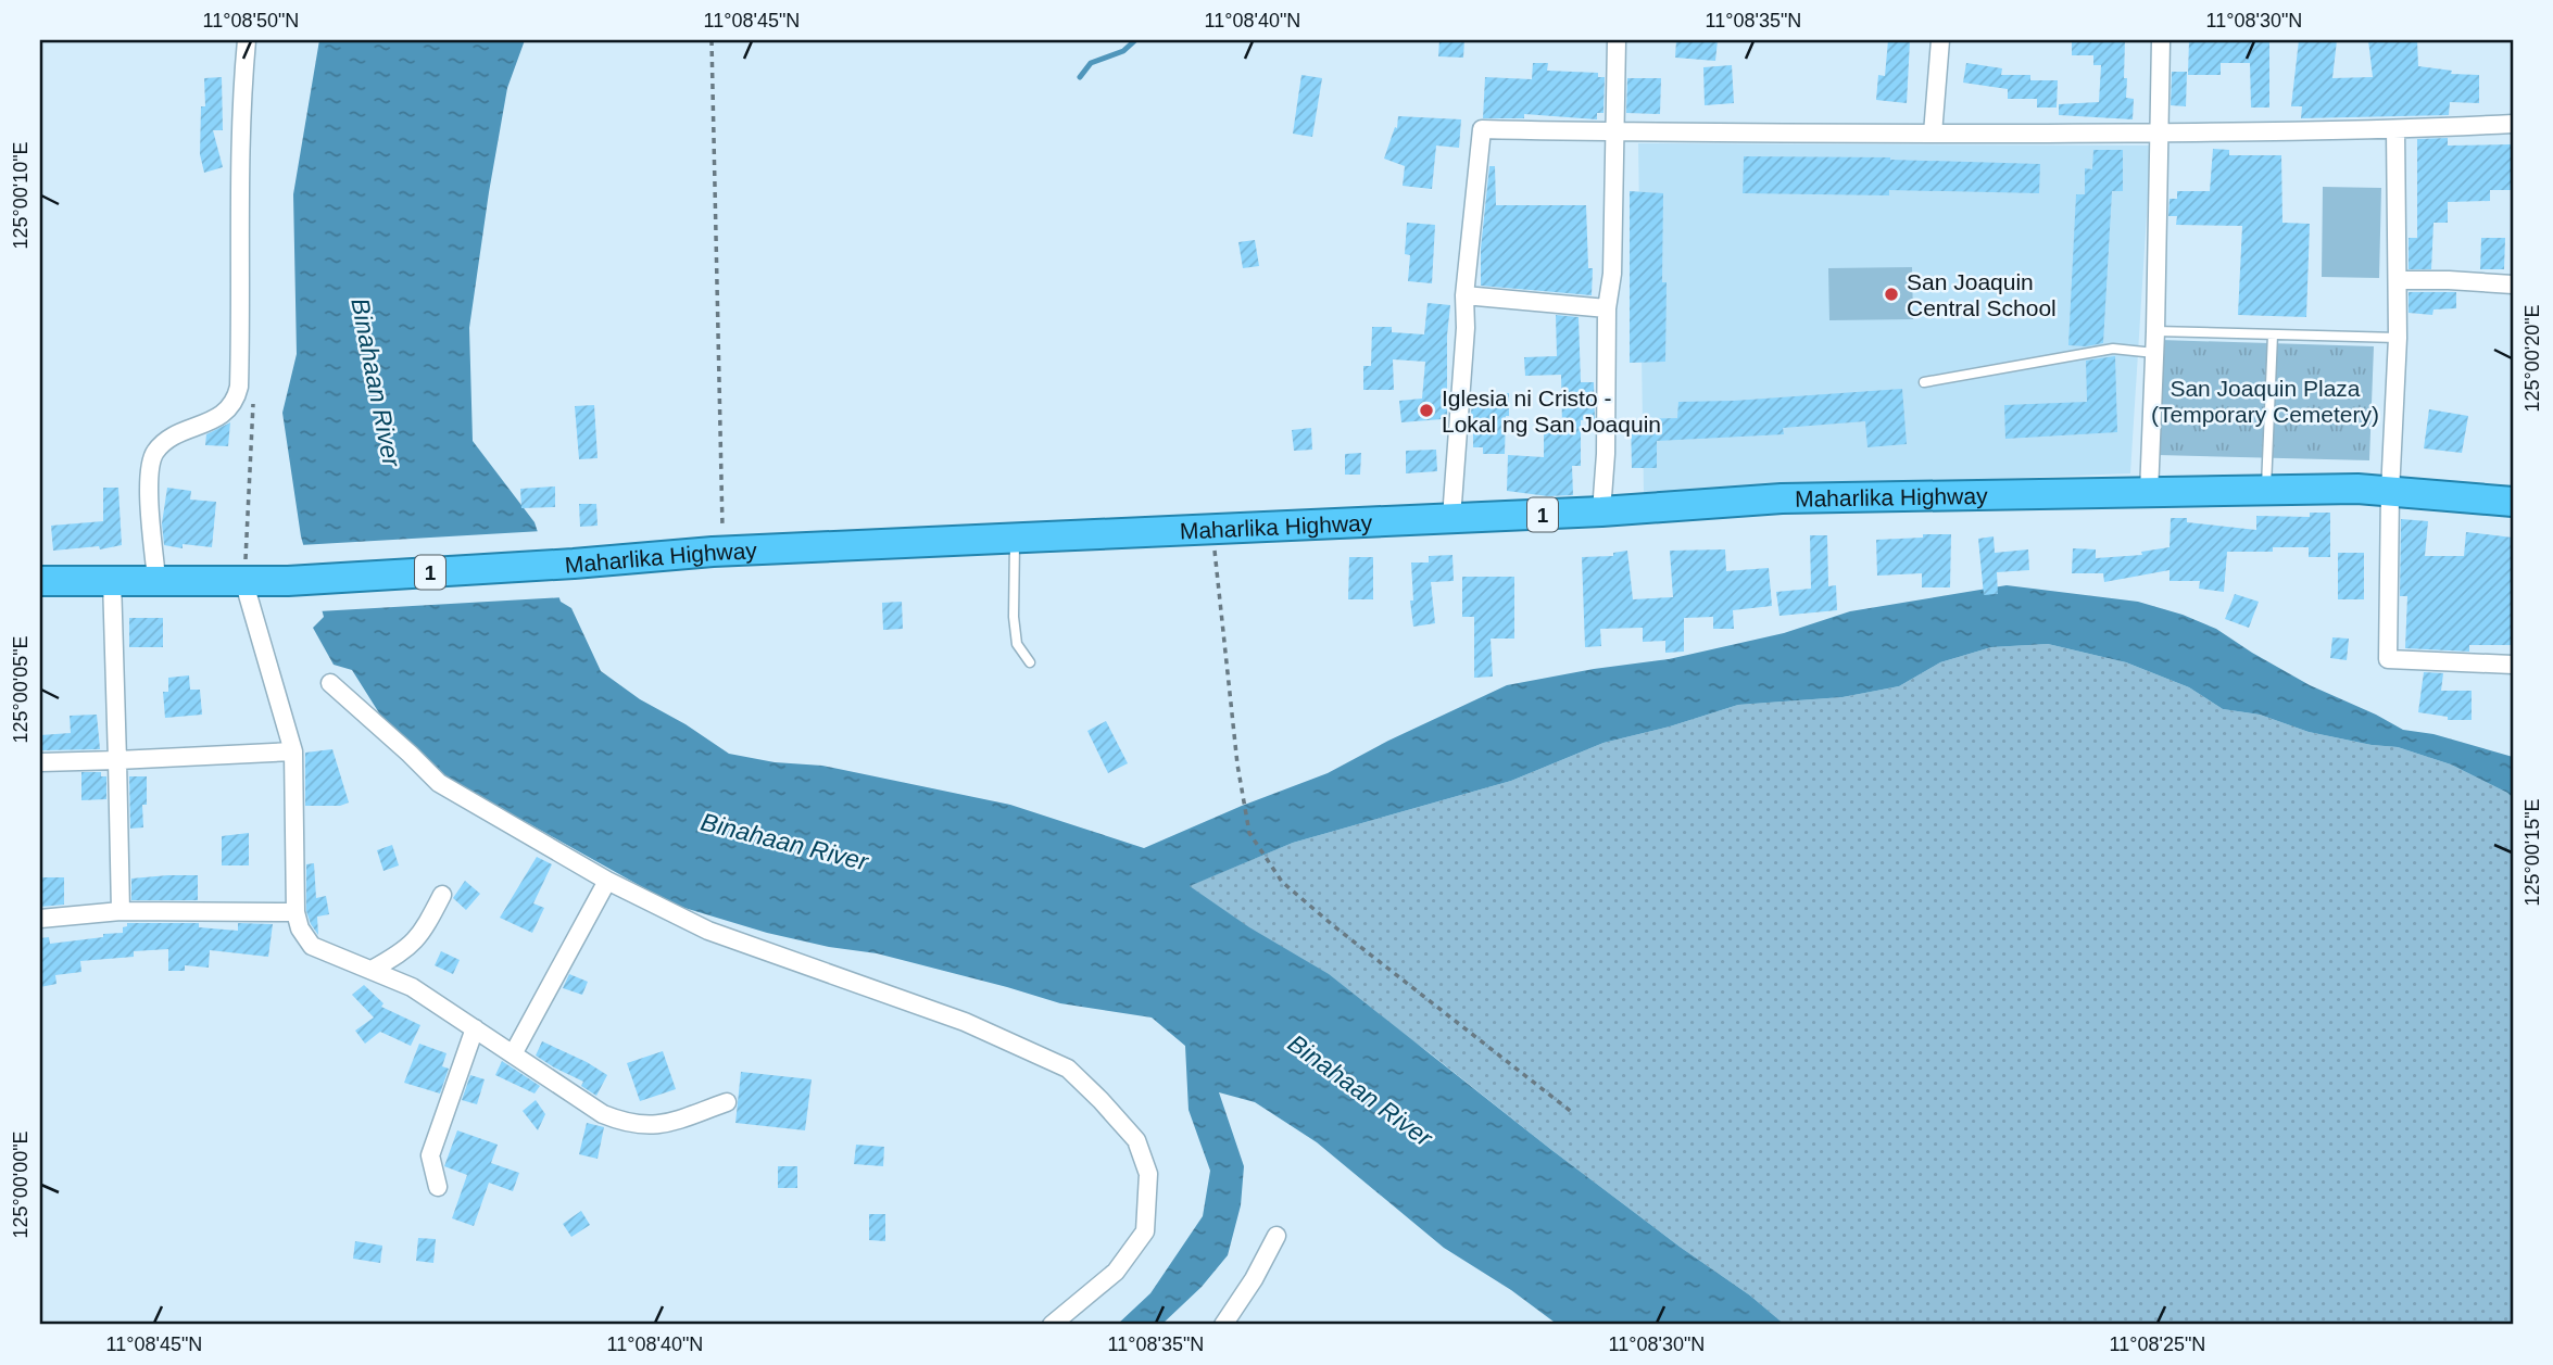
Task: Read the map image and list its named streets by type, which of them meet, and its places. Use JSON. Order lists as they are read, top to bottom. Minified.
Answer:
{"streets":{"highway":["Maharlika Highway","1"]},"water":["Binahaan River"],"parks":["San Joaquin Plaza (Temporary Cemetery)"],"places":["San Joaquin Central School","Iglesia ni Cristo - Lokal ng San Joaquin"],"coordinates":["11°08'50\"N","11°08'45\"N","11°08'40\"N","11°08'35\"N","11°08'30\"N","125°00'10\"E","125°00'20\"E","125°00'05\"E","125°00'15\"E","125°00'00\"E","11°08'25\"N"]}
